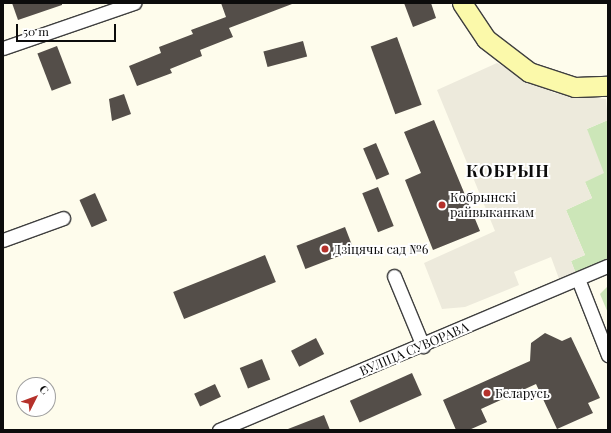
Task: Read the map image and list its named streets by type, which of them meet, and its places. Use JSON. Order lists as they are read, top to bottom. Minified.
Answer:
{"streets":{"street":["ВУЛІЦА СУВОРАВА"]},"districts":["КОБРЫН"],"places":["Кобрынскі райвыканкам","Дзіцячы сад №6","Беларусь"],"scale_bar":"50 m","north":"top right"}
